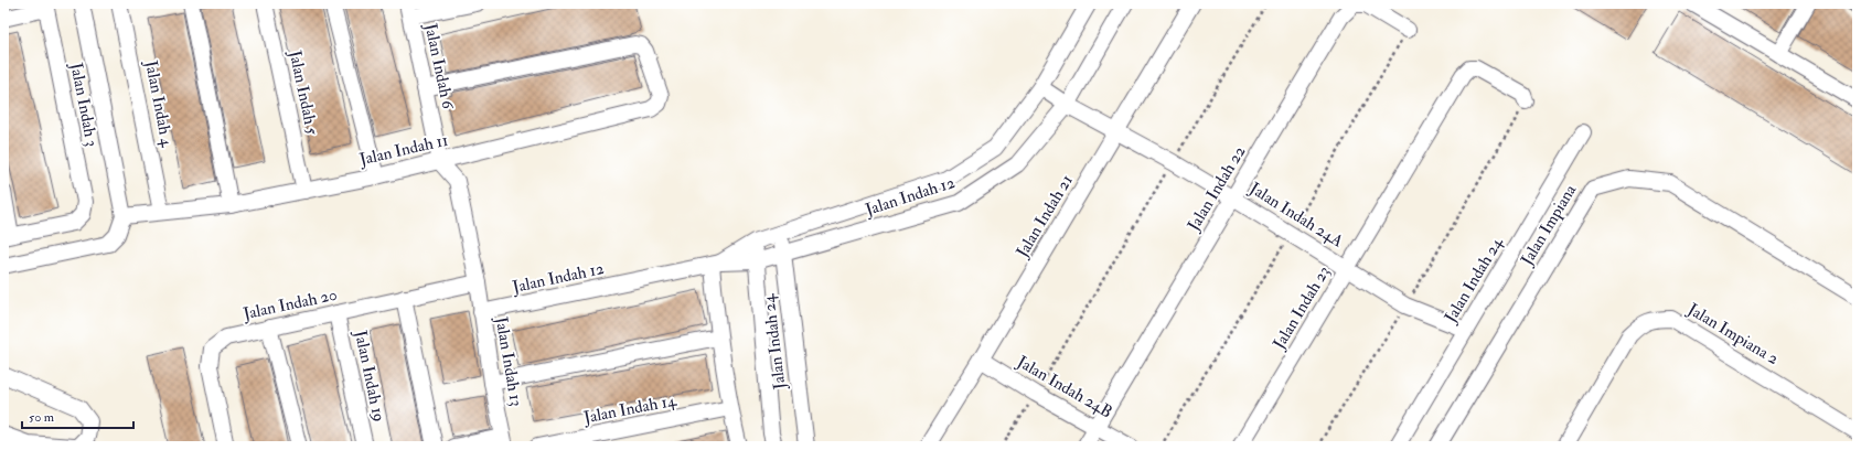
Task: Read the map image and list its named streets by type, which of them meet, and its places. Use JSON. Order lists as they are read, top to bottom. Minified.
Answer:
{"streets":{"street":["Jalan Indah 6","Jalan Indah 5","Jalan Indah 4","Jalan Indah 3","Jalan Indah 11","Jalan Indah 22","Jalan Indah 12","Jalan Indah 24A","Jalan Indah 21","Jalan Impiana","Jalan Indah 24","Jalan Indah 20","Jalan Indah 23","Jalan Impiana 2","Jalan Indah 13","Jalan Indah 19","Jalan Indah 24B","Jalan Indah 14"]},"crossings":[["Jalan Indah 6","Jalan Indah 11"],["Jalan Indah 6","Jalan Indah 13"],["Jalan Indah 5","Jalan Indah 11"],["Jalan Indah 4","Jalan Indah 11"],["Jalan Indah 11","Jalan Indah 13"],["Jalan Indah 22","Jalan Indah 24A"],["Jalan Indah 22","Jalan Indah 24B"],["Jalan Indah 12","Jalan Indah 24A"],["Jalan Indah 12","Jalan Indah 24"],["Jalan Indah 12","Jalan Indah 13"],["Jalan Indah 24A","Jalan Indah 21"],["Jalan Indah 24A","Jalan Indah 24"],["Jalan Indah 24A","Jalan Indah 23"],["Jalan Indah 21","Jalan Indah 24B"],["Jalan Indah 20","Jalan Indah 13"],["Jalan Indah 20","Jalan Indah 19"]],"scale_bar":"50 m"}
